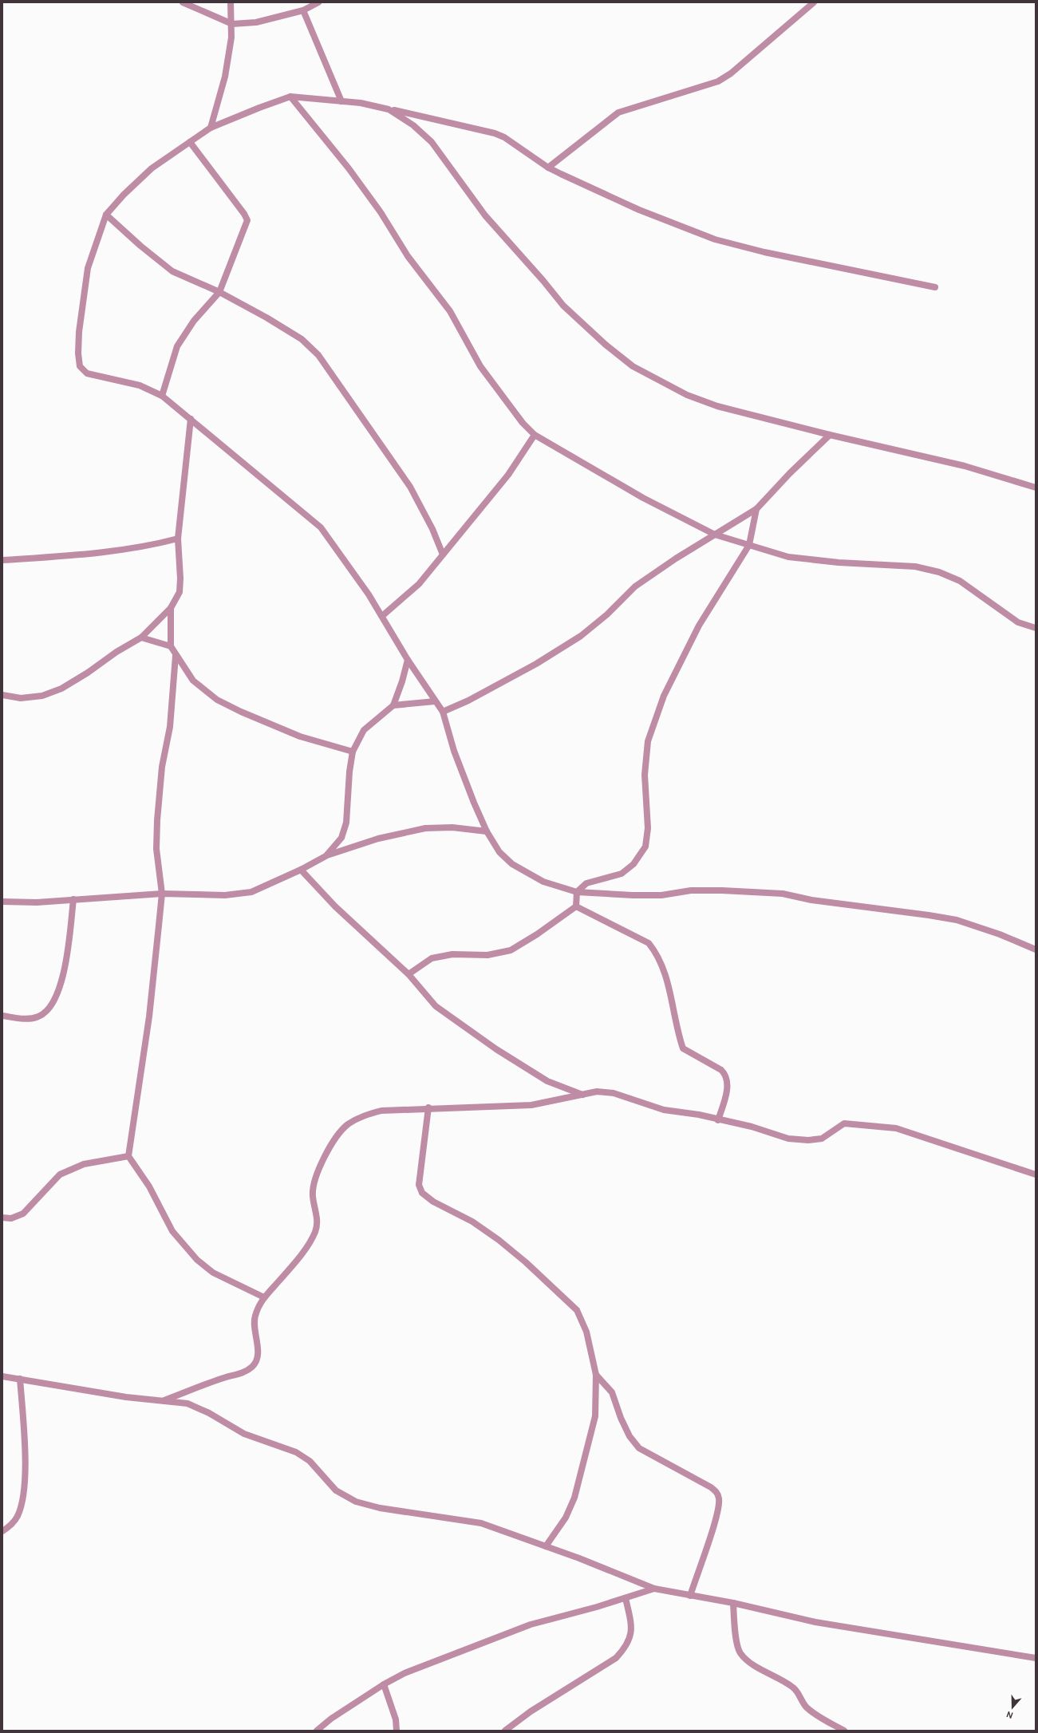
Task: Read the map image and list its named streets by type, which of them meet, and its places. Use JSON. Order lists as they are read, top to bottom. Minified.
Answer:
{"north":"bottom"}
